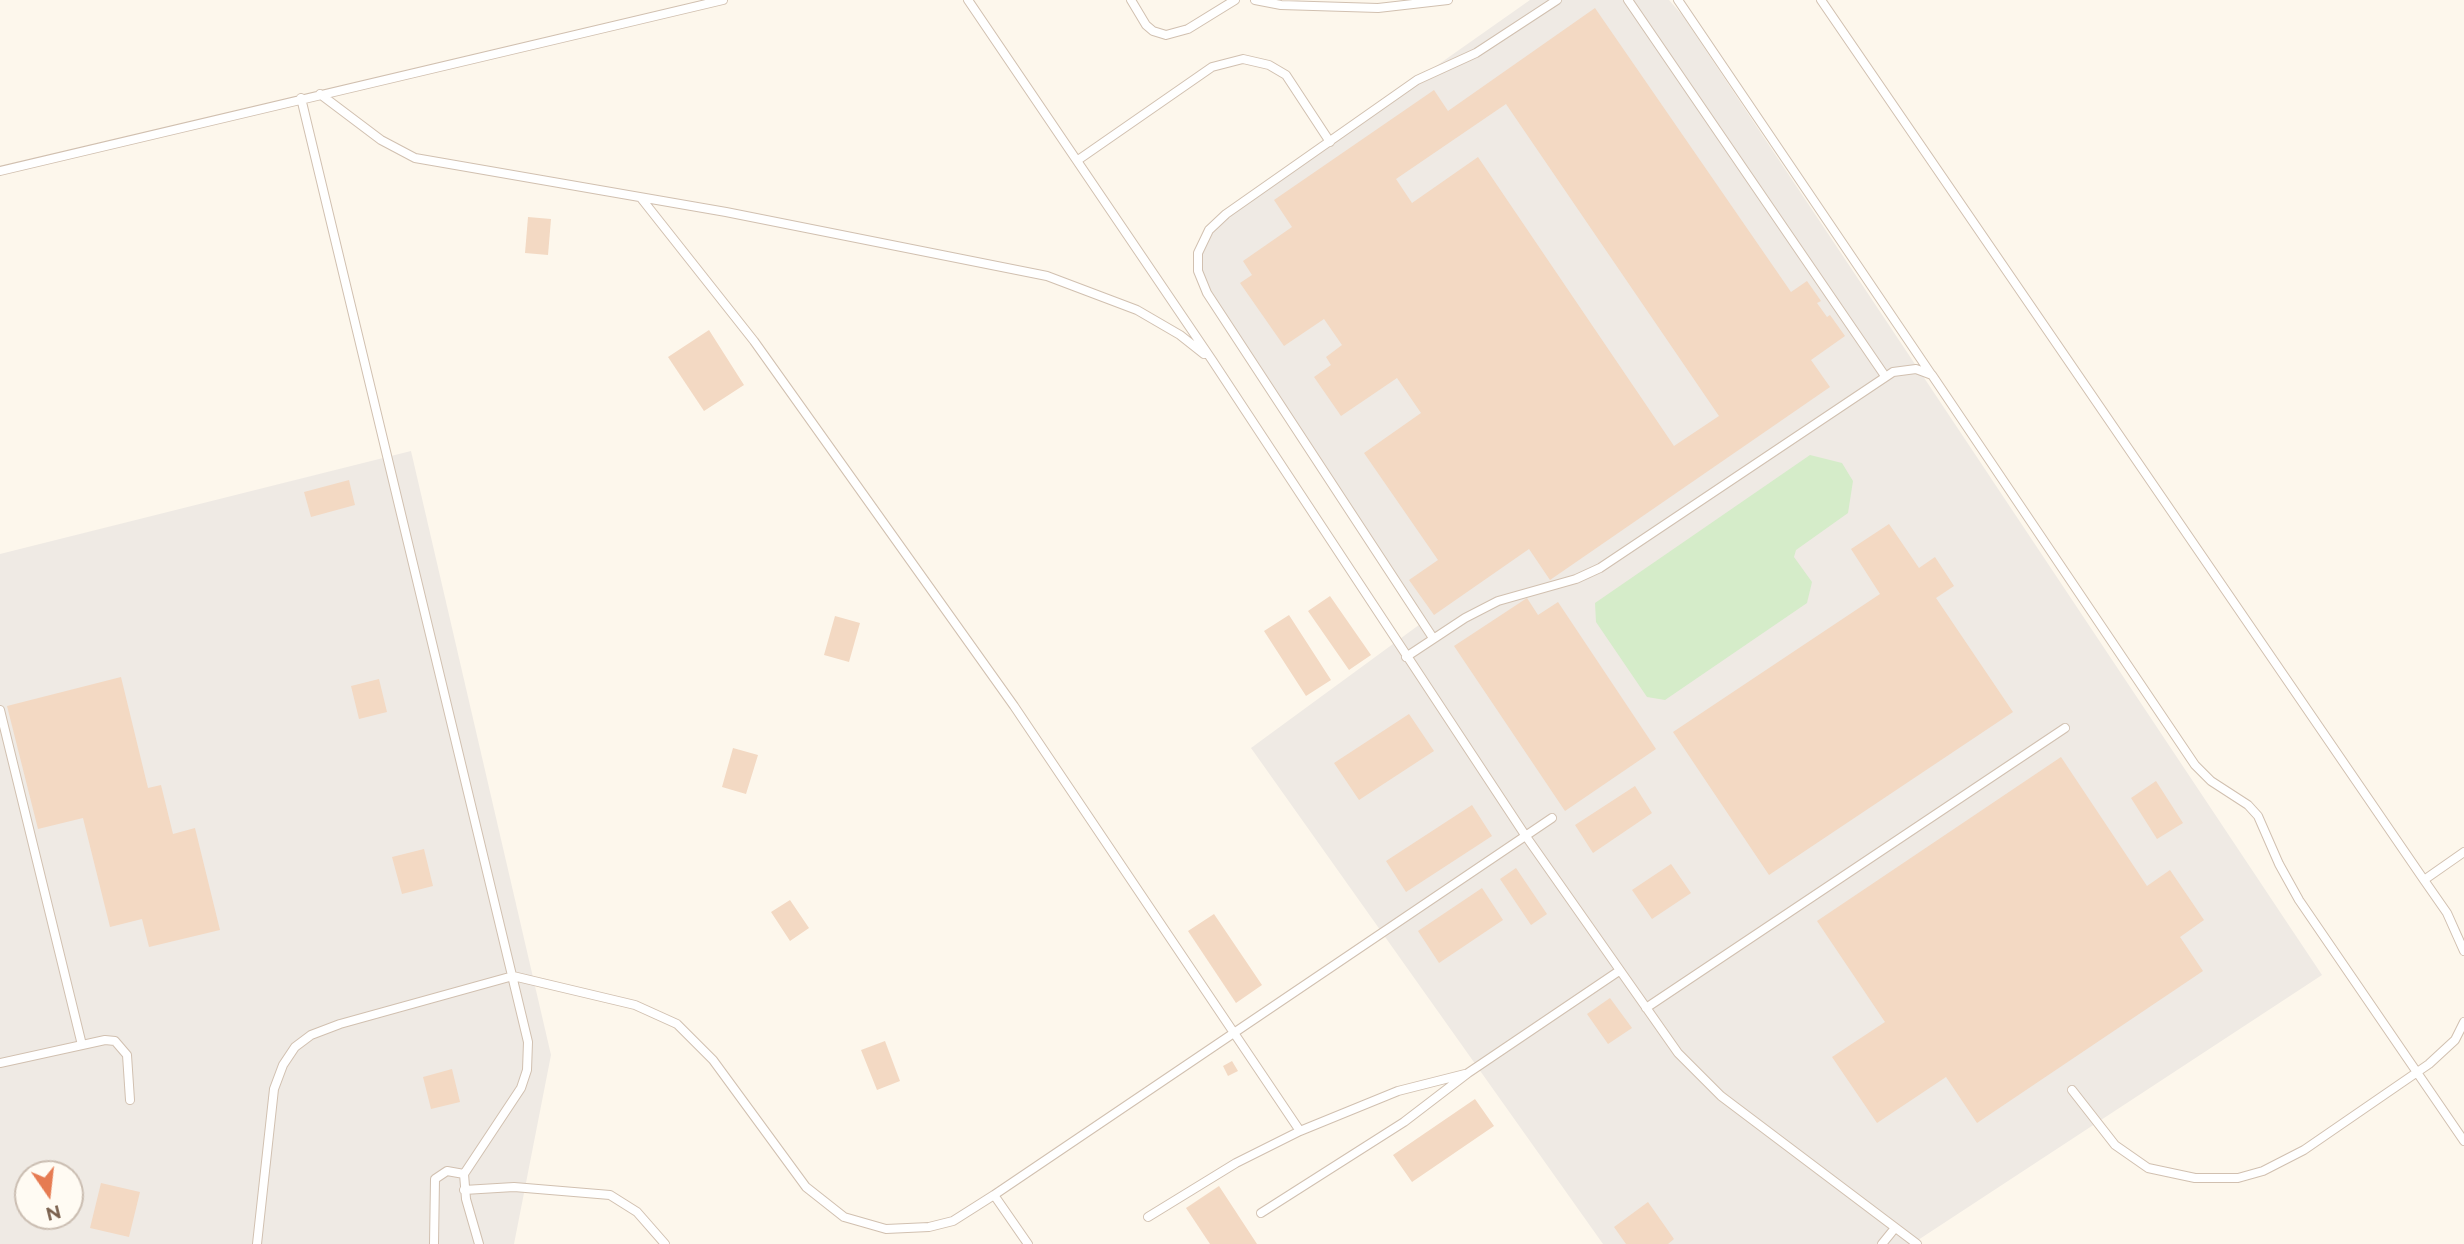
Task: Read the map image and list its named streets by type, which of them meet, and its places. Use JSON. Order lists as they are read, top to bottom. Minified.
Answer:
{"north":"bottom"}
